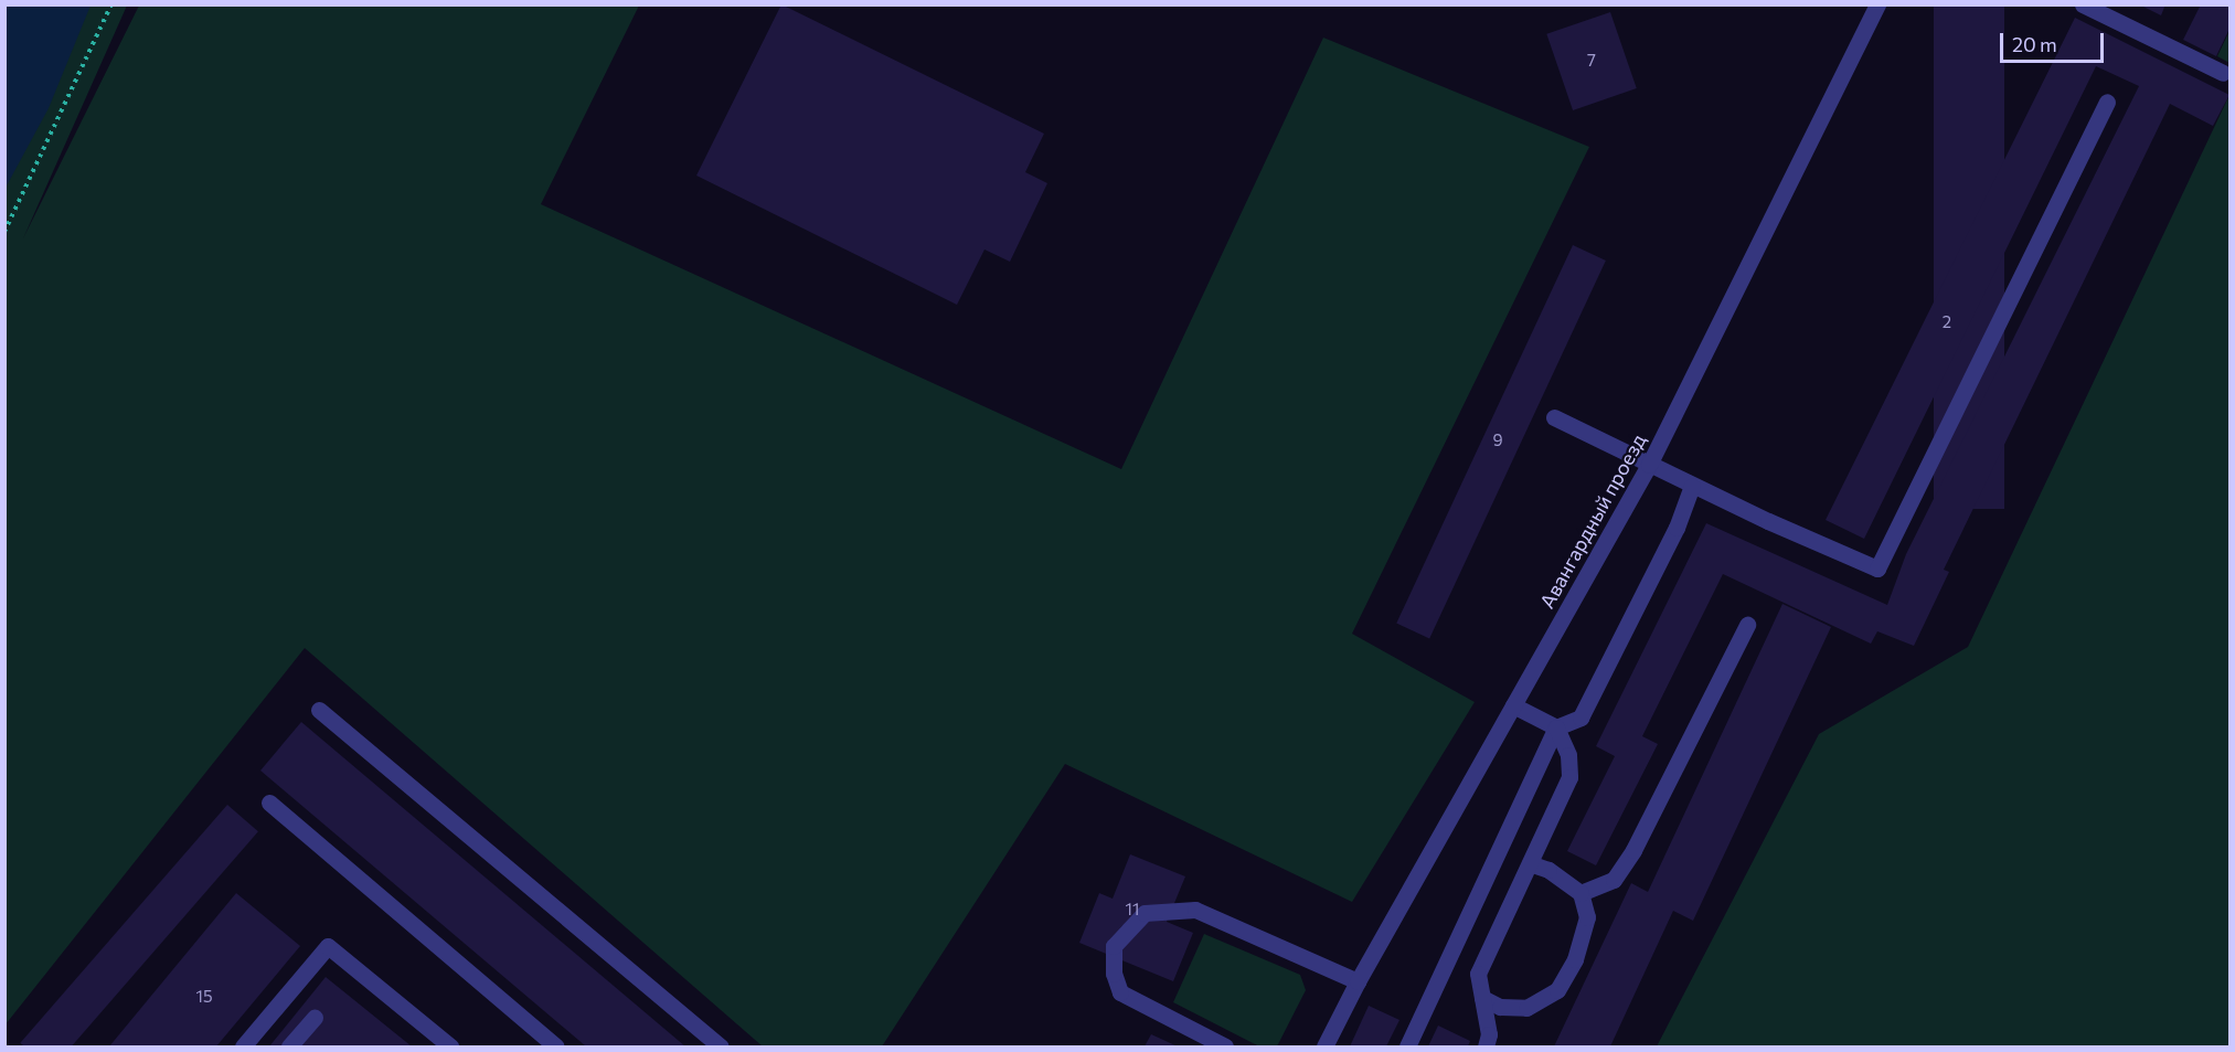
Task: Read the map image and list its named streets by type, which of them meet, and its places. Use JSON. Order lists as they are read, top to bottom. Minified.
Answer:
{"streets":{"street":["Авангардный проезд"]},"house_numbers":["7","2","9","11","15"],"scale_bar":"20 m"}
